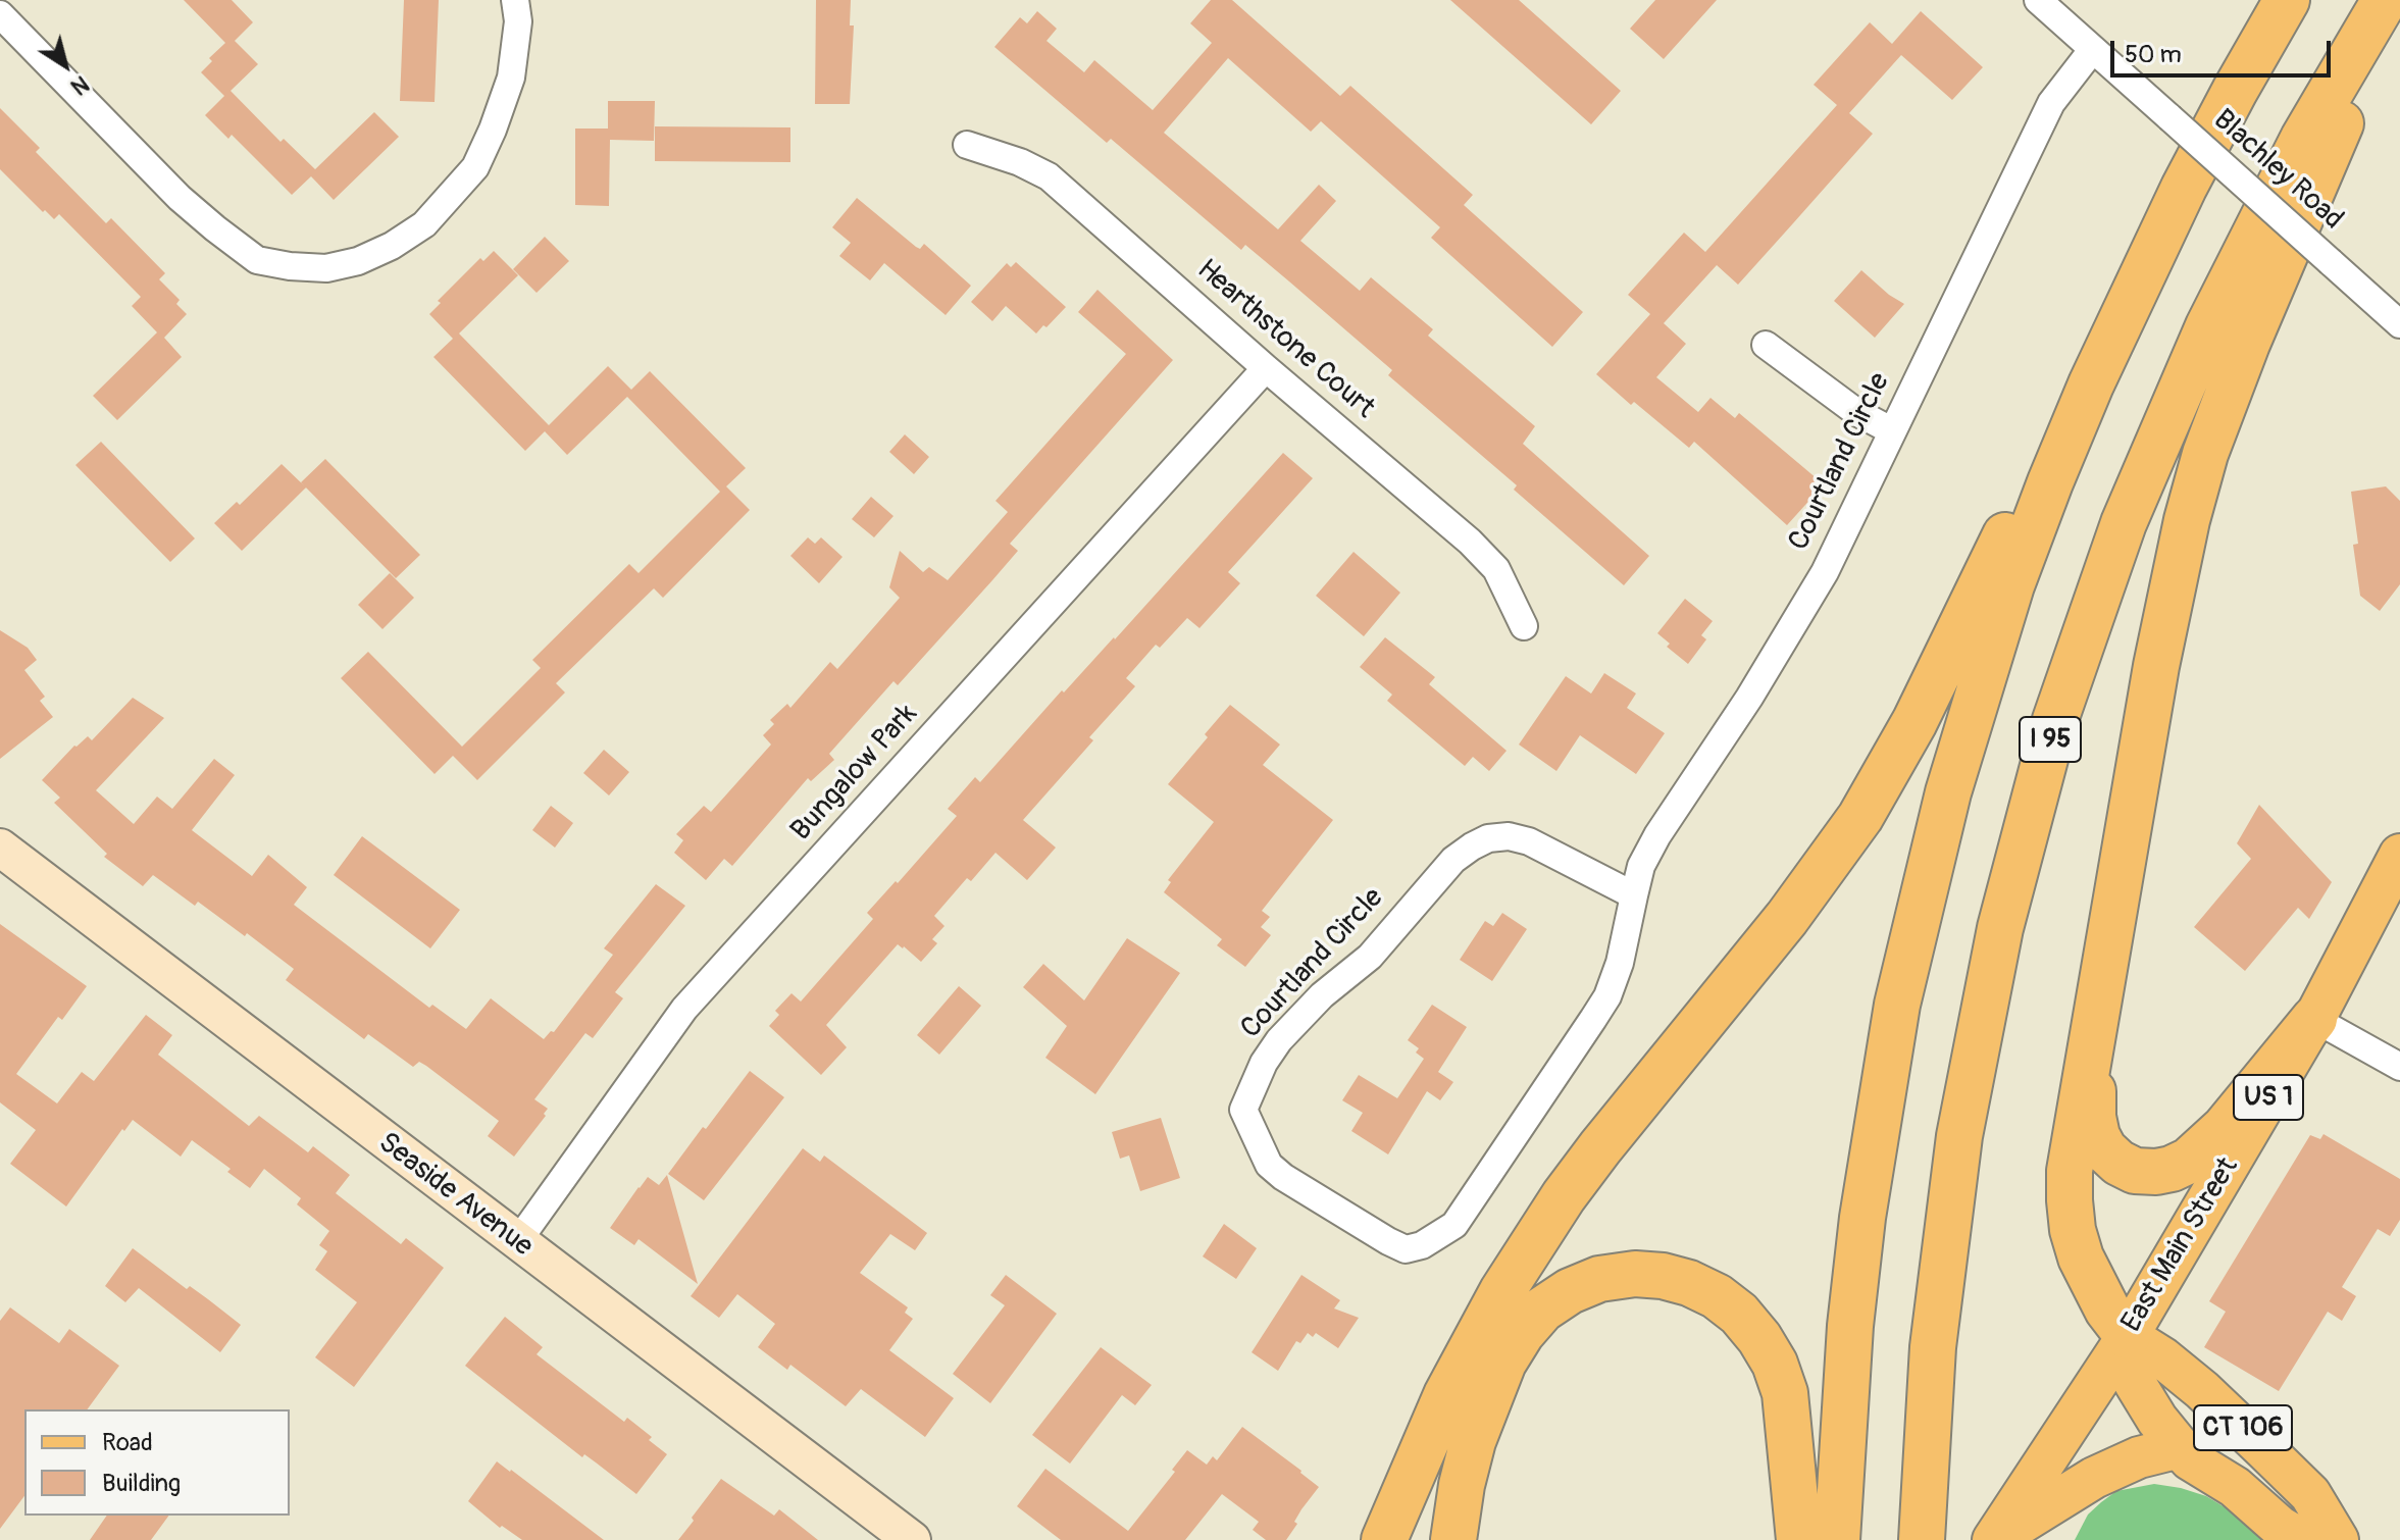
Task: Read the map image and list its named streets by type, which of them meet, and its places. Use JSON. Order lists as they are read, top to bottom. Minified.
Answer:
{"streets":{"highway":["I 95"],"main road":["US 1","Seaside Avenue","East Main Street","CT 106"],"street":["Blachley Road","Hearthstone Court","Courtland Circle","Bungalow Park"]},"crossings":[["Blachley Road","Courtland Circle"],["Hearthstone Court","Bungalow Park"],["Bungalow Park","Seaside Avenue"],["East Main Street","CT 106"]],"legend":["Road","Building"],"scale_bar":"50 m","north":"bottom right"}
